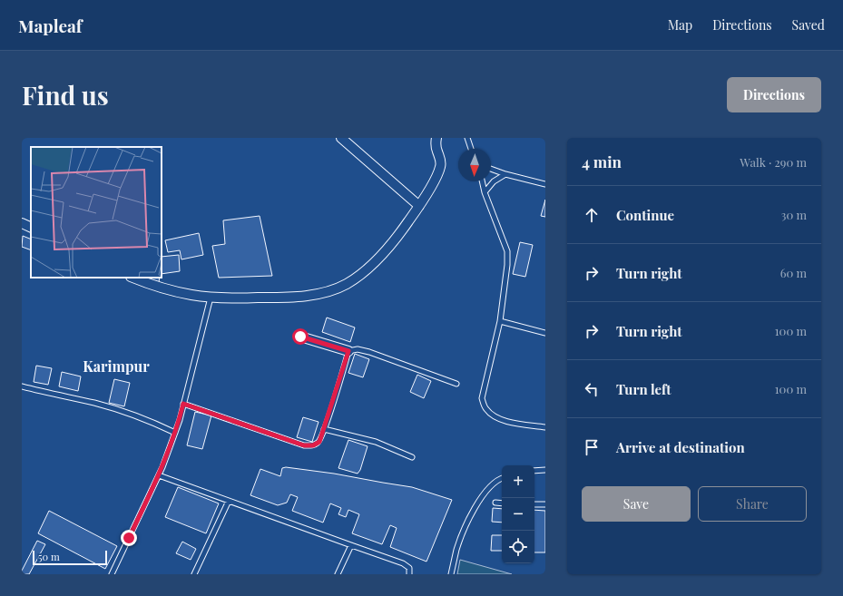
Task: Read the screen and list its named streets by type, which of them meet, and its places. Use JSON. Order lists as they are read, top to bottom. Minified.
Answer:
{"districts":["Karimpur"],"scale_bar":"50 m","north":"bottom","page":{"header":"Mapleaf","nav":["Map","Directions","Saved"],"buttons":["Directions",["Save","Share"]],"title":"Find us","heading":["4 min","Walk · 290 m"],"list":[["Continue","30 m"],["Turn right","60 m"],["Turn right","100 m"],["Turn left","100 m"],"Arrive at destination"],"map_buttons":["+","−"],"scale":"50 m"}}
